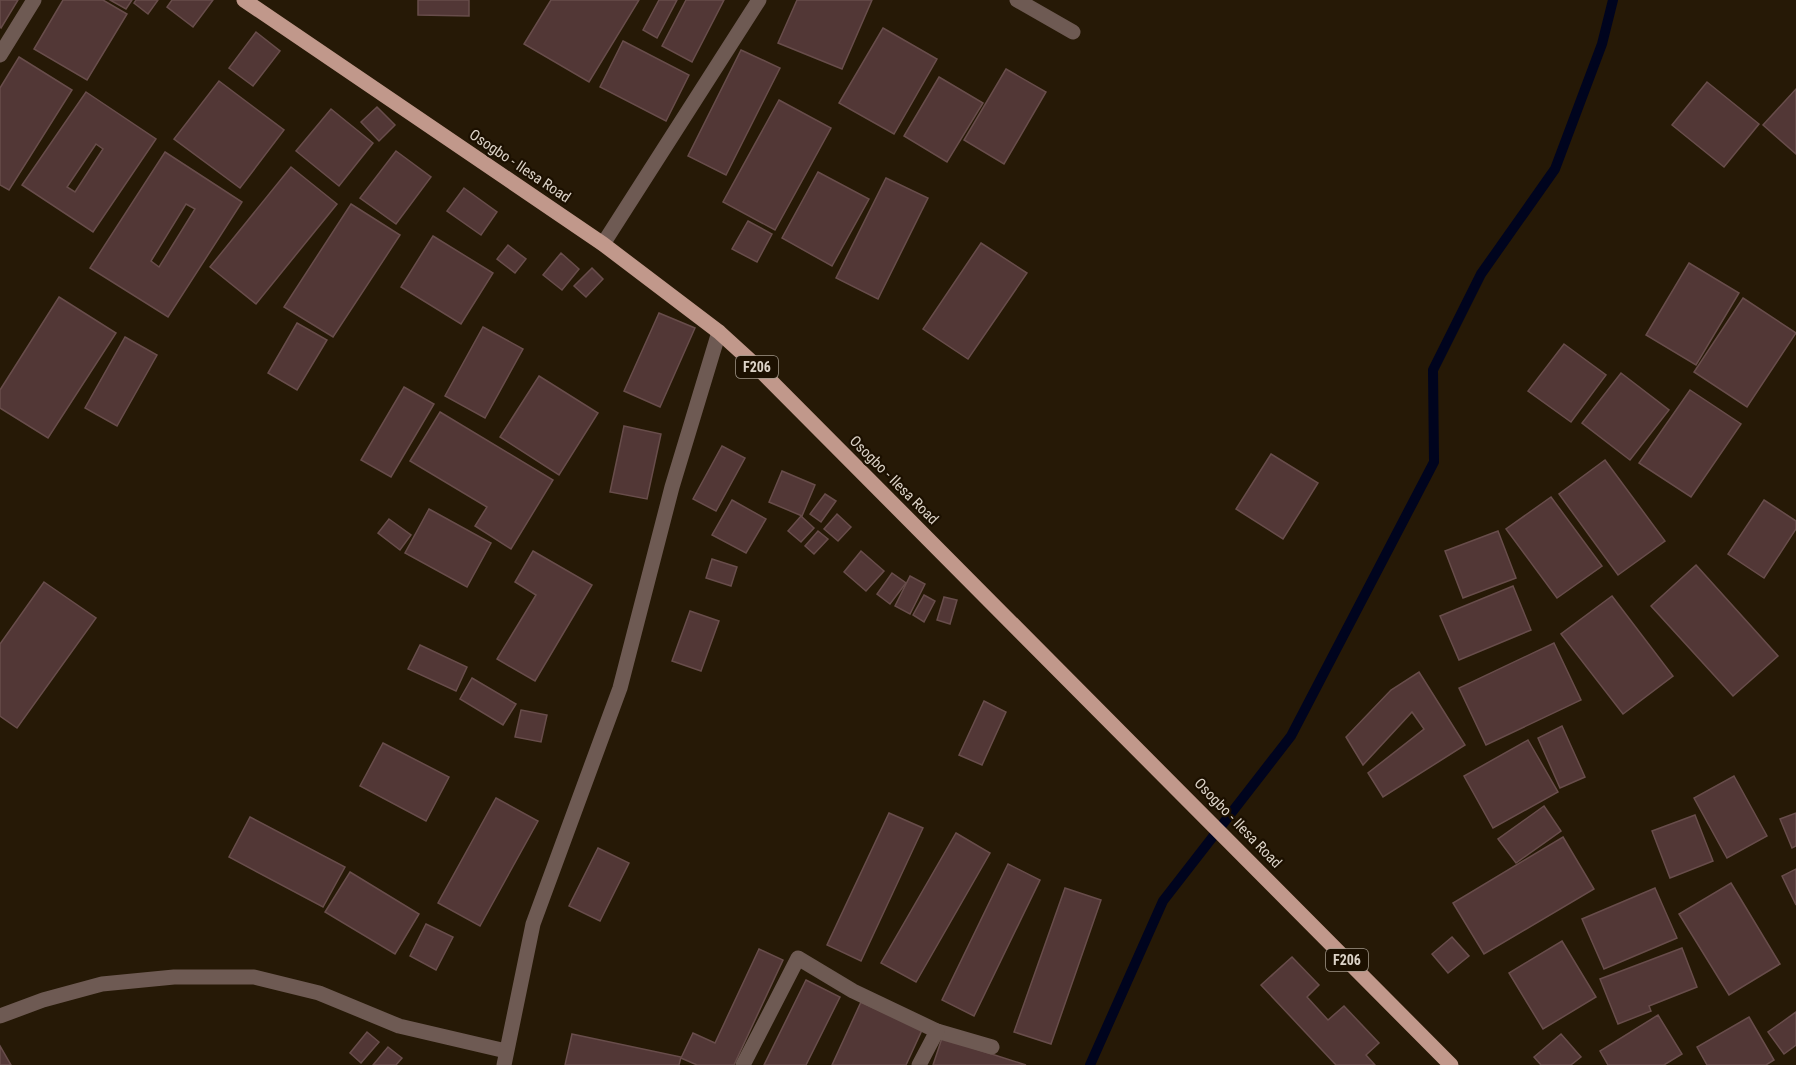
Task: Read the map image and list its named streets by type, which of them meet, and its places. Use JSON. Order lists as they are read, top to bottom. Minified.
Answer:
{"streets":{"main road":["Osogbo - Ilesa Road","F206"]}}
